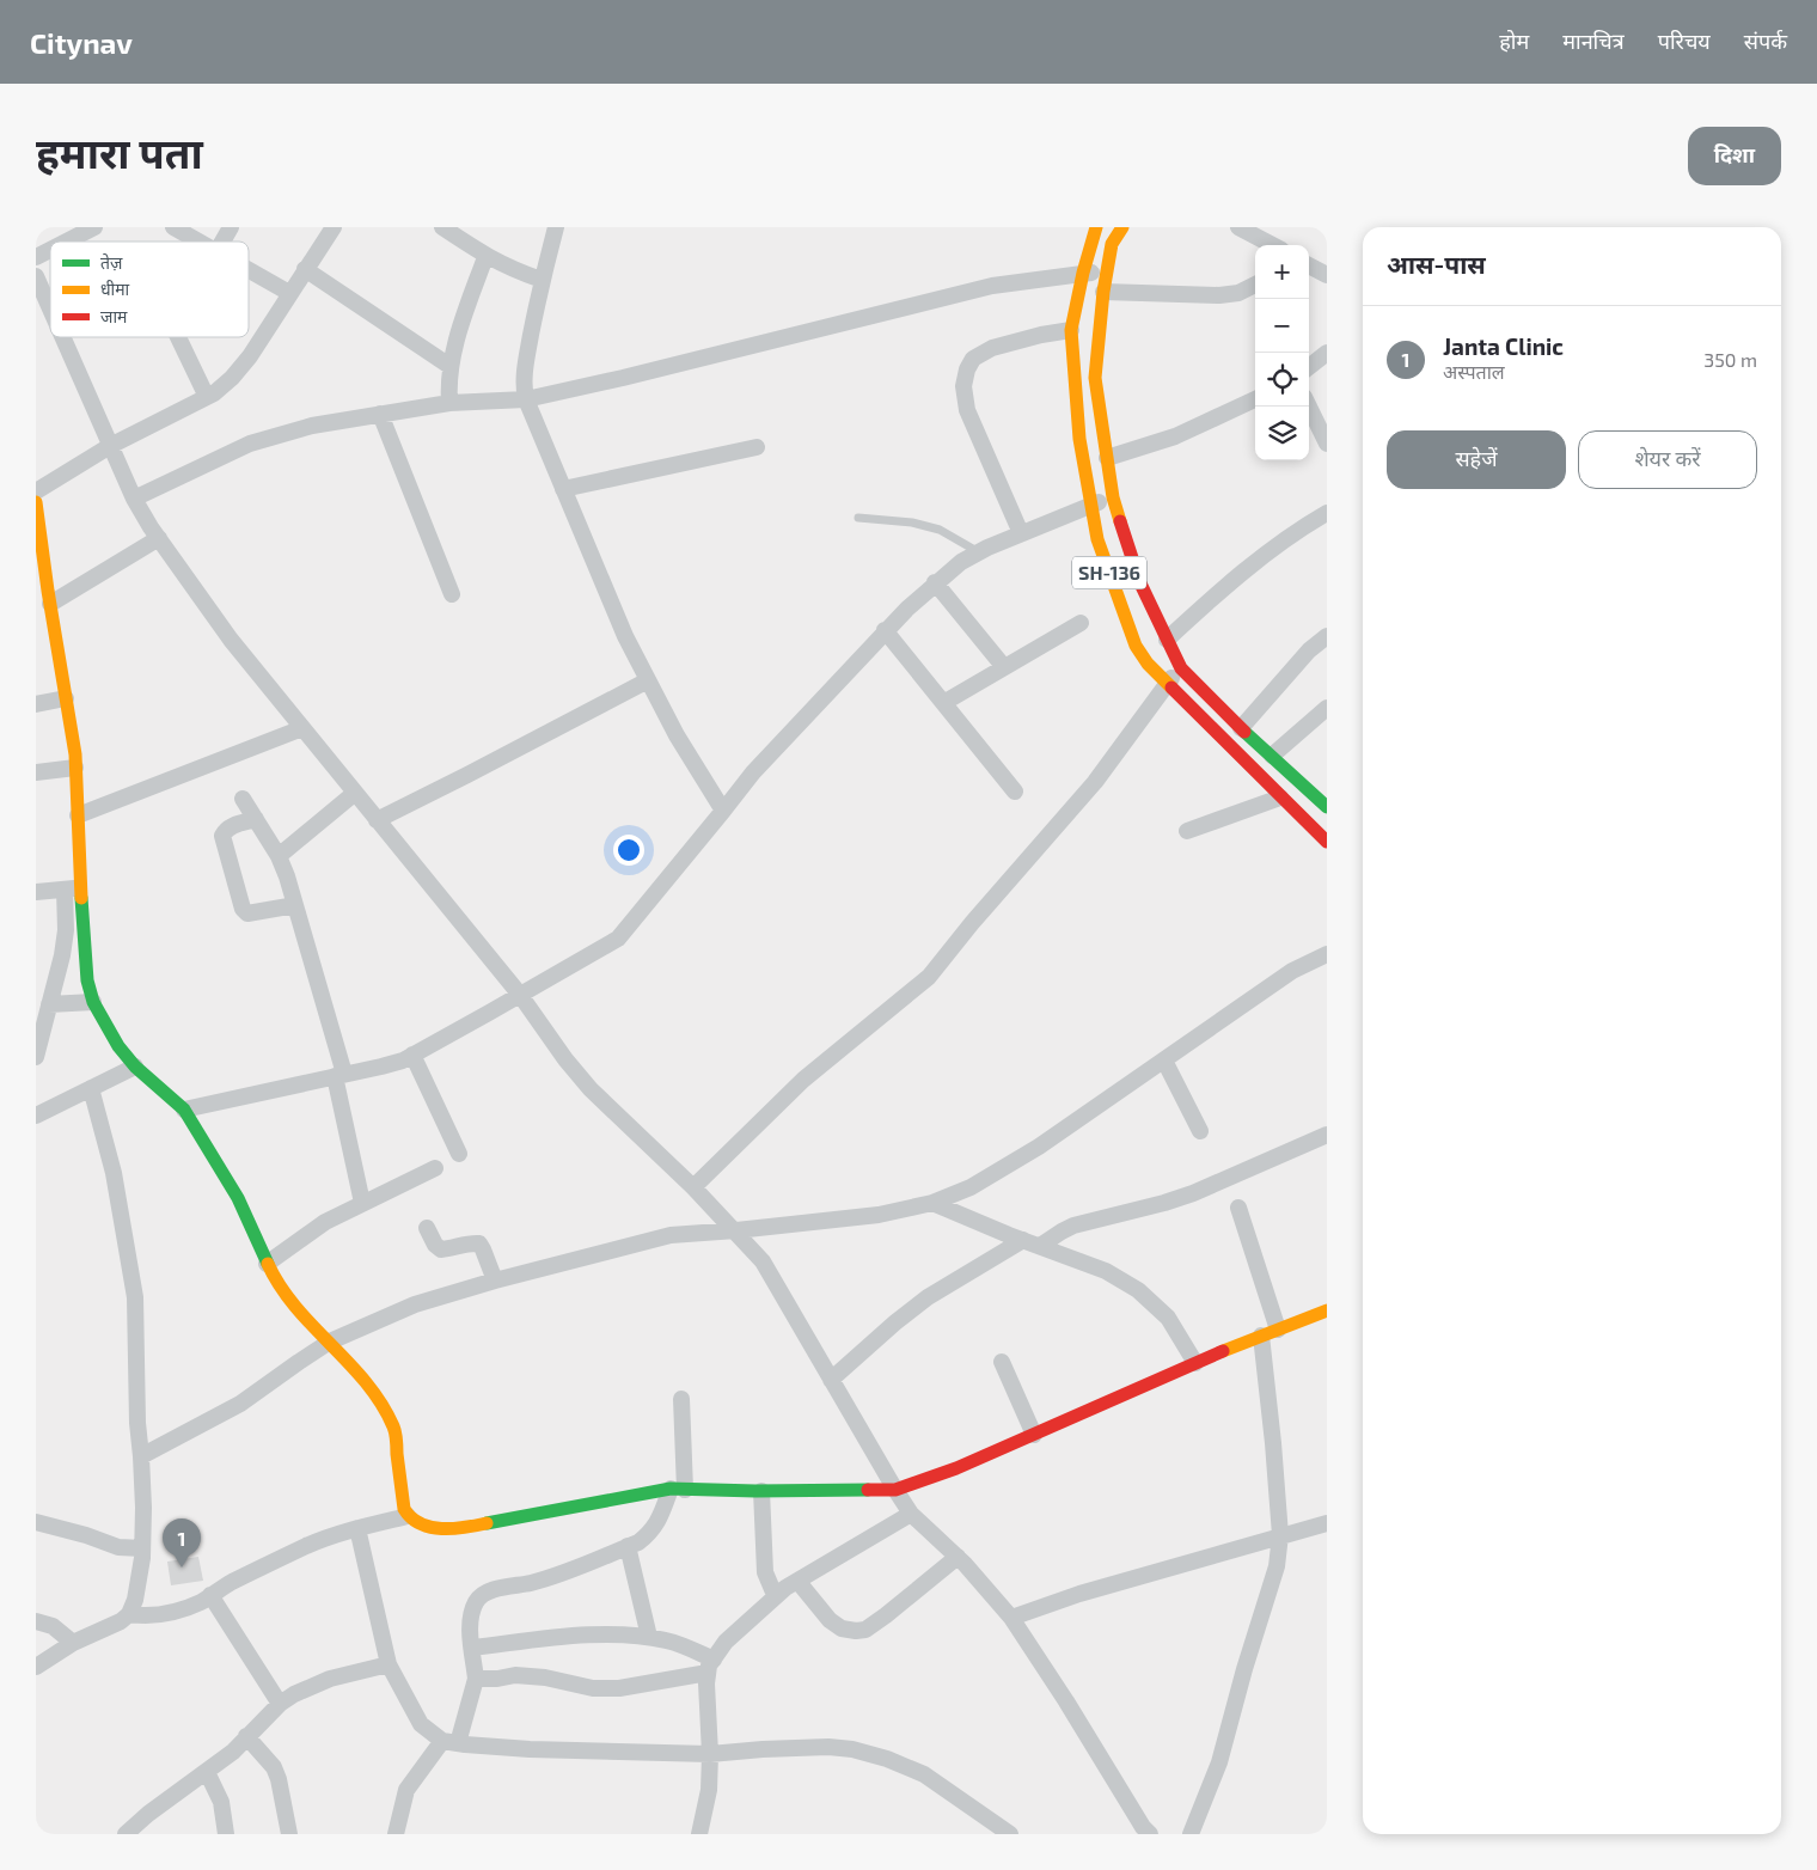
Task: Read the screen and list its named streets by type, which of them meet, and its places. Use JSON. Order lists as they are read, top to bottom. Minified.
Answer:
{"streets":{"street":["SH-136"]},"legend":["तेज़","धीमा","जाम"],"page":{"header":"Citynav","nav":["होम","मानचित्र","परिचय","संपर्क"],"title":"हमारा पता","buttons":["दिशा",["सहेजें","शेयर करें"]],"heading":"आस-पास","map_buttons":["+","−"],"list":[{"mark":"1","name":"Janta Clinic","note":"अस्पताल","value":"350 m"}],"pins":"1"}}
